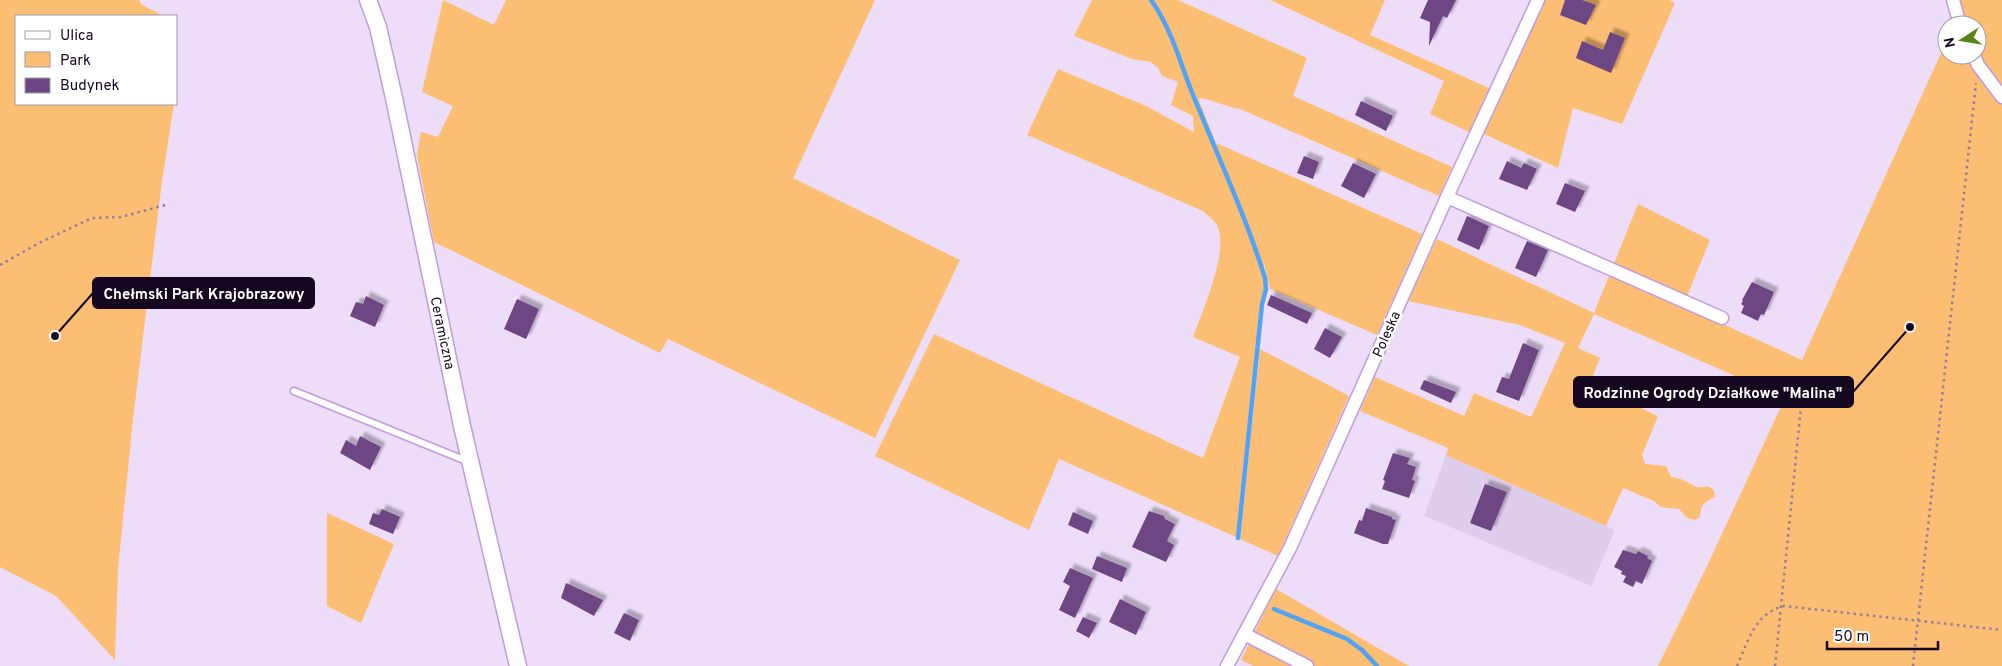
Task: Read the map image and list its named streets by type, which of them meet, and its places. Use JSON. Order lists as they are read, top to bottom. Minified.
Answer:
{"streets":{"street":["Ceramiczna","Poleska"]},"places":["Rodzinne Ogrody Działkowe \"Malina\"","Chełmski Park Krajobrazowy"],"legend":["Ulica","Park","Budynek"],"scale_bar":"50 m","north":"left"}
